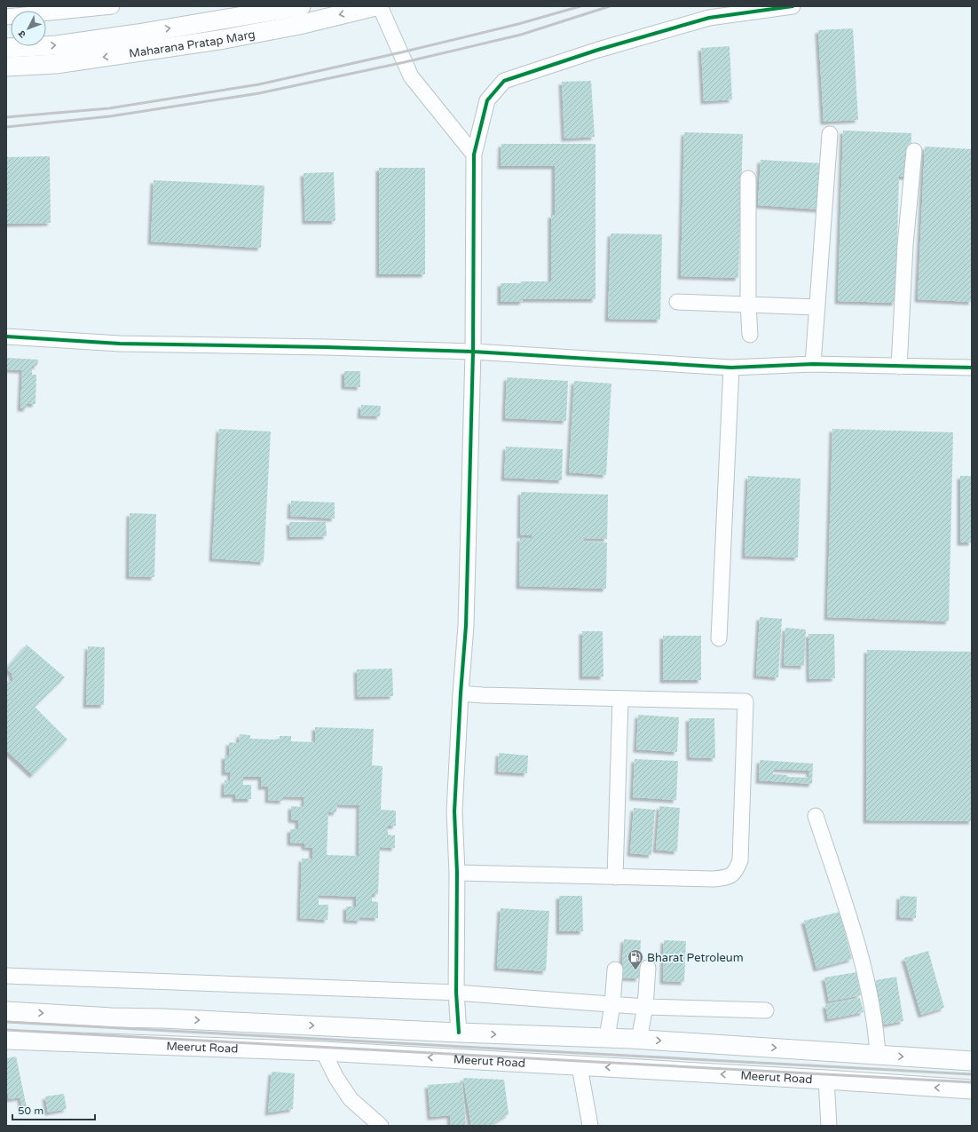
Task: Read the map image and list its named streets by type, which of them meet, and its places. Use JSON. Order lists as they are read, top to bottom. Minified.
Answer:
{"streets":{"main road":["Maharana Pratap Marg","Meerut Road"]},"places":{"fuel station":["Bharat Petroleum"]},"scale_bar":"50 m","north":"bottom left"}
